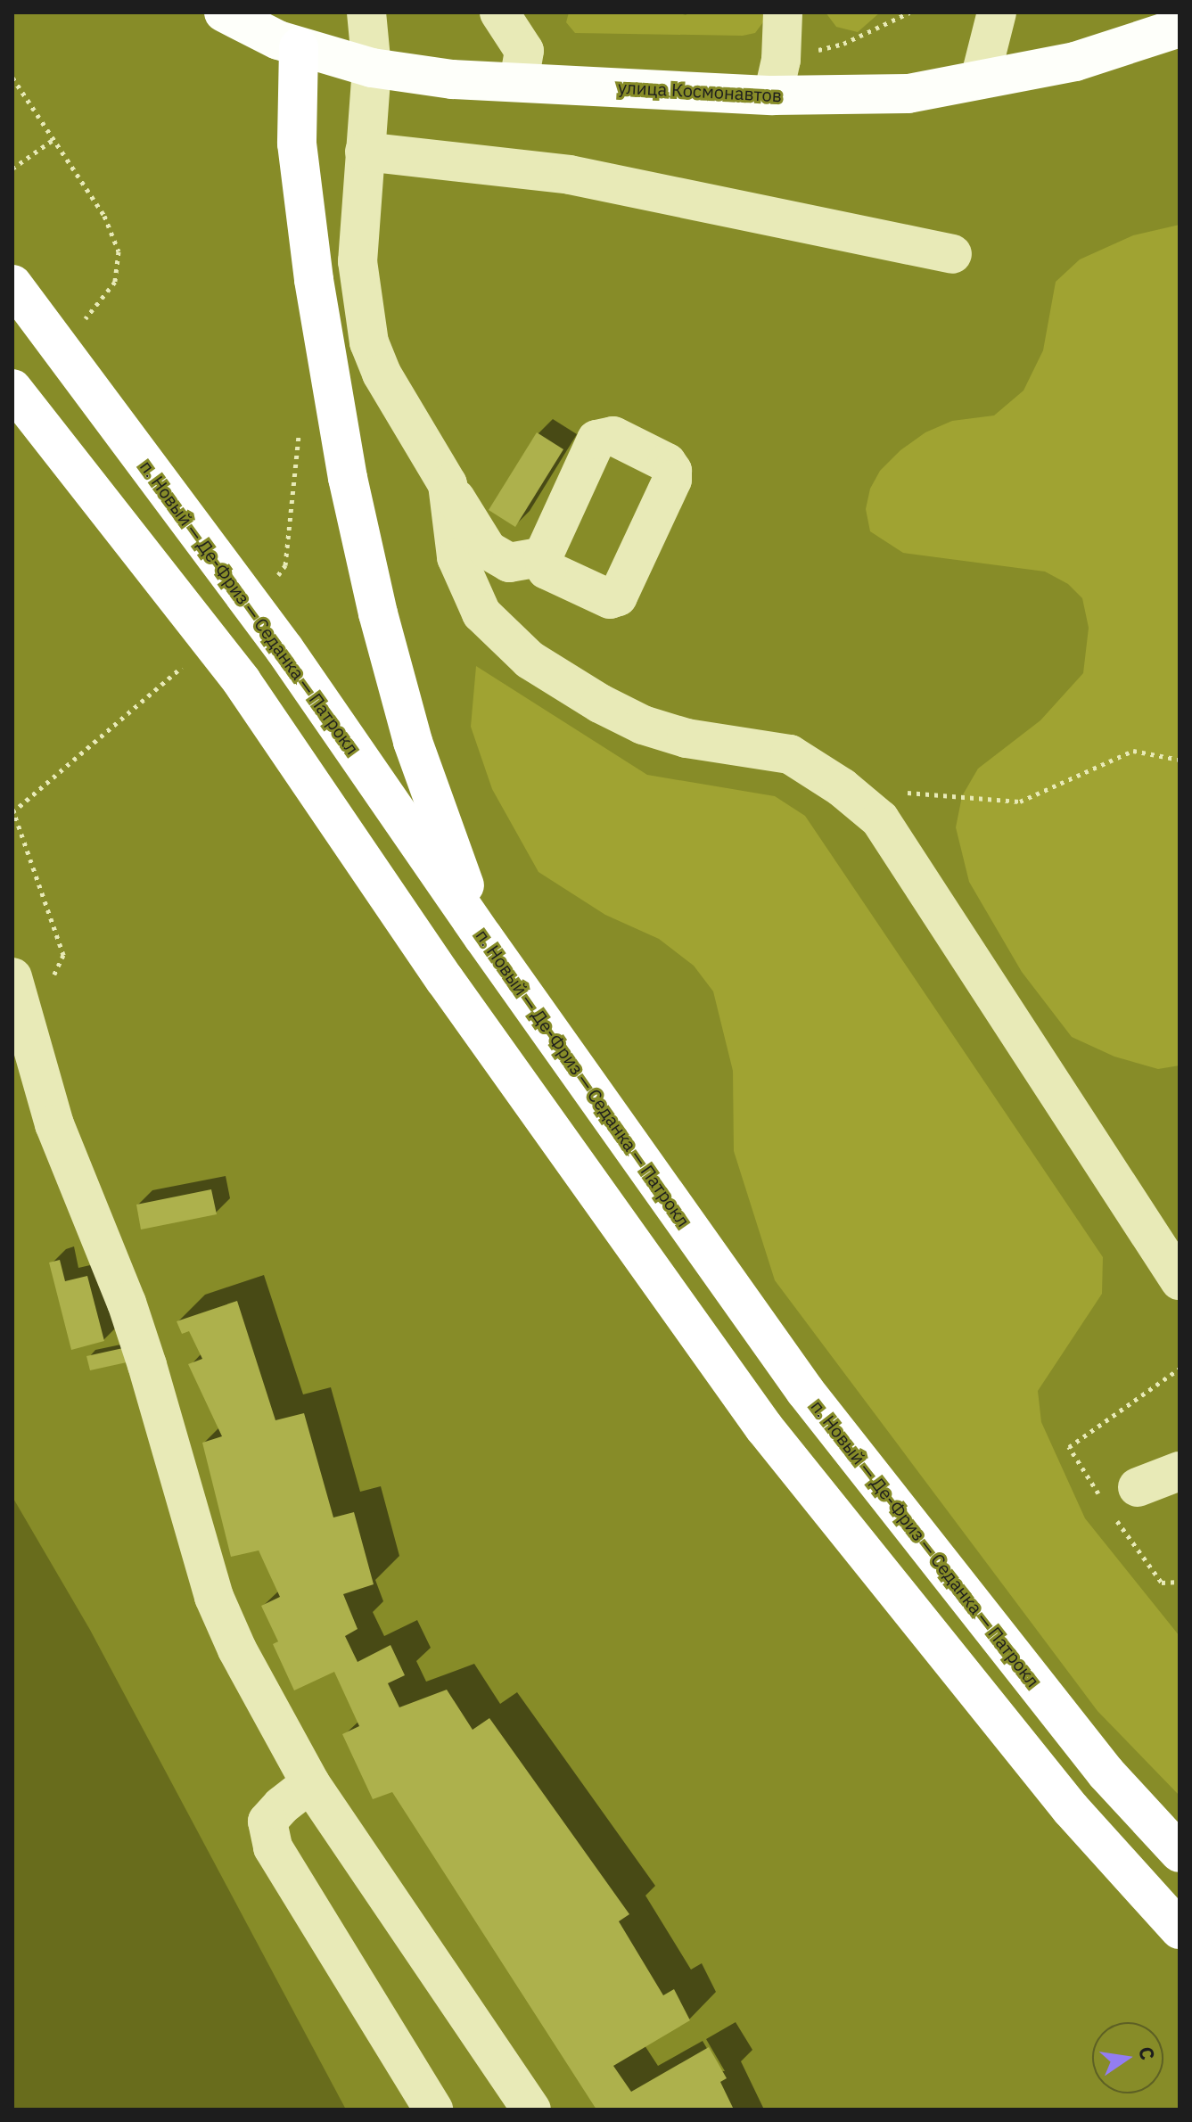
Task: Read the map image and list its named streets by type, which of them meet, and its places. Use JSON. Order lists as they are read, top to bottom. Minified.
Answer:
{"streets":{"highway":["п. Новый — Де-Фриз — Седанка — Патрокл"],"main road":["улица Космонавтов"]},"north":"right"}
